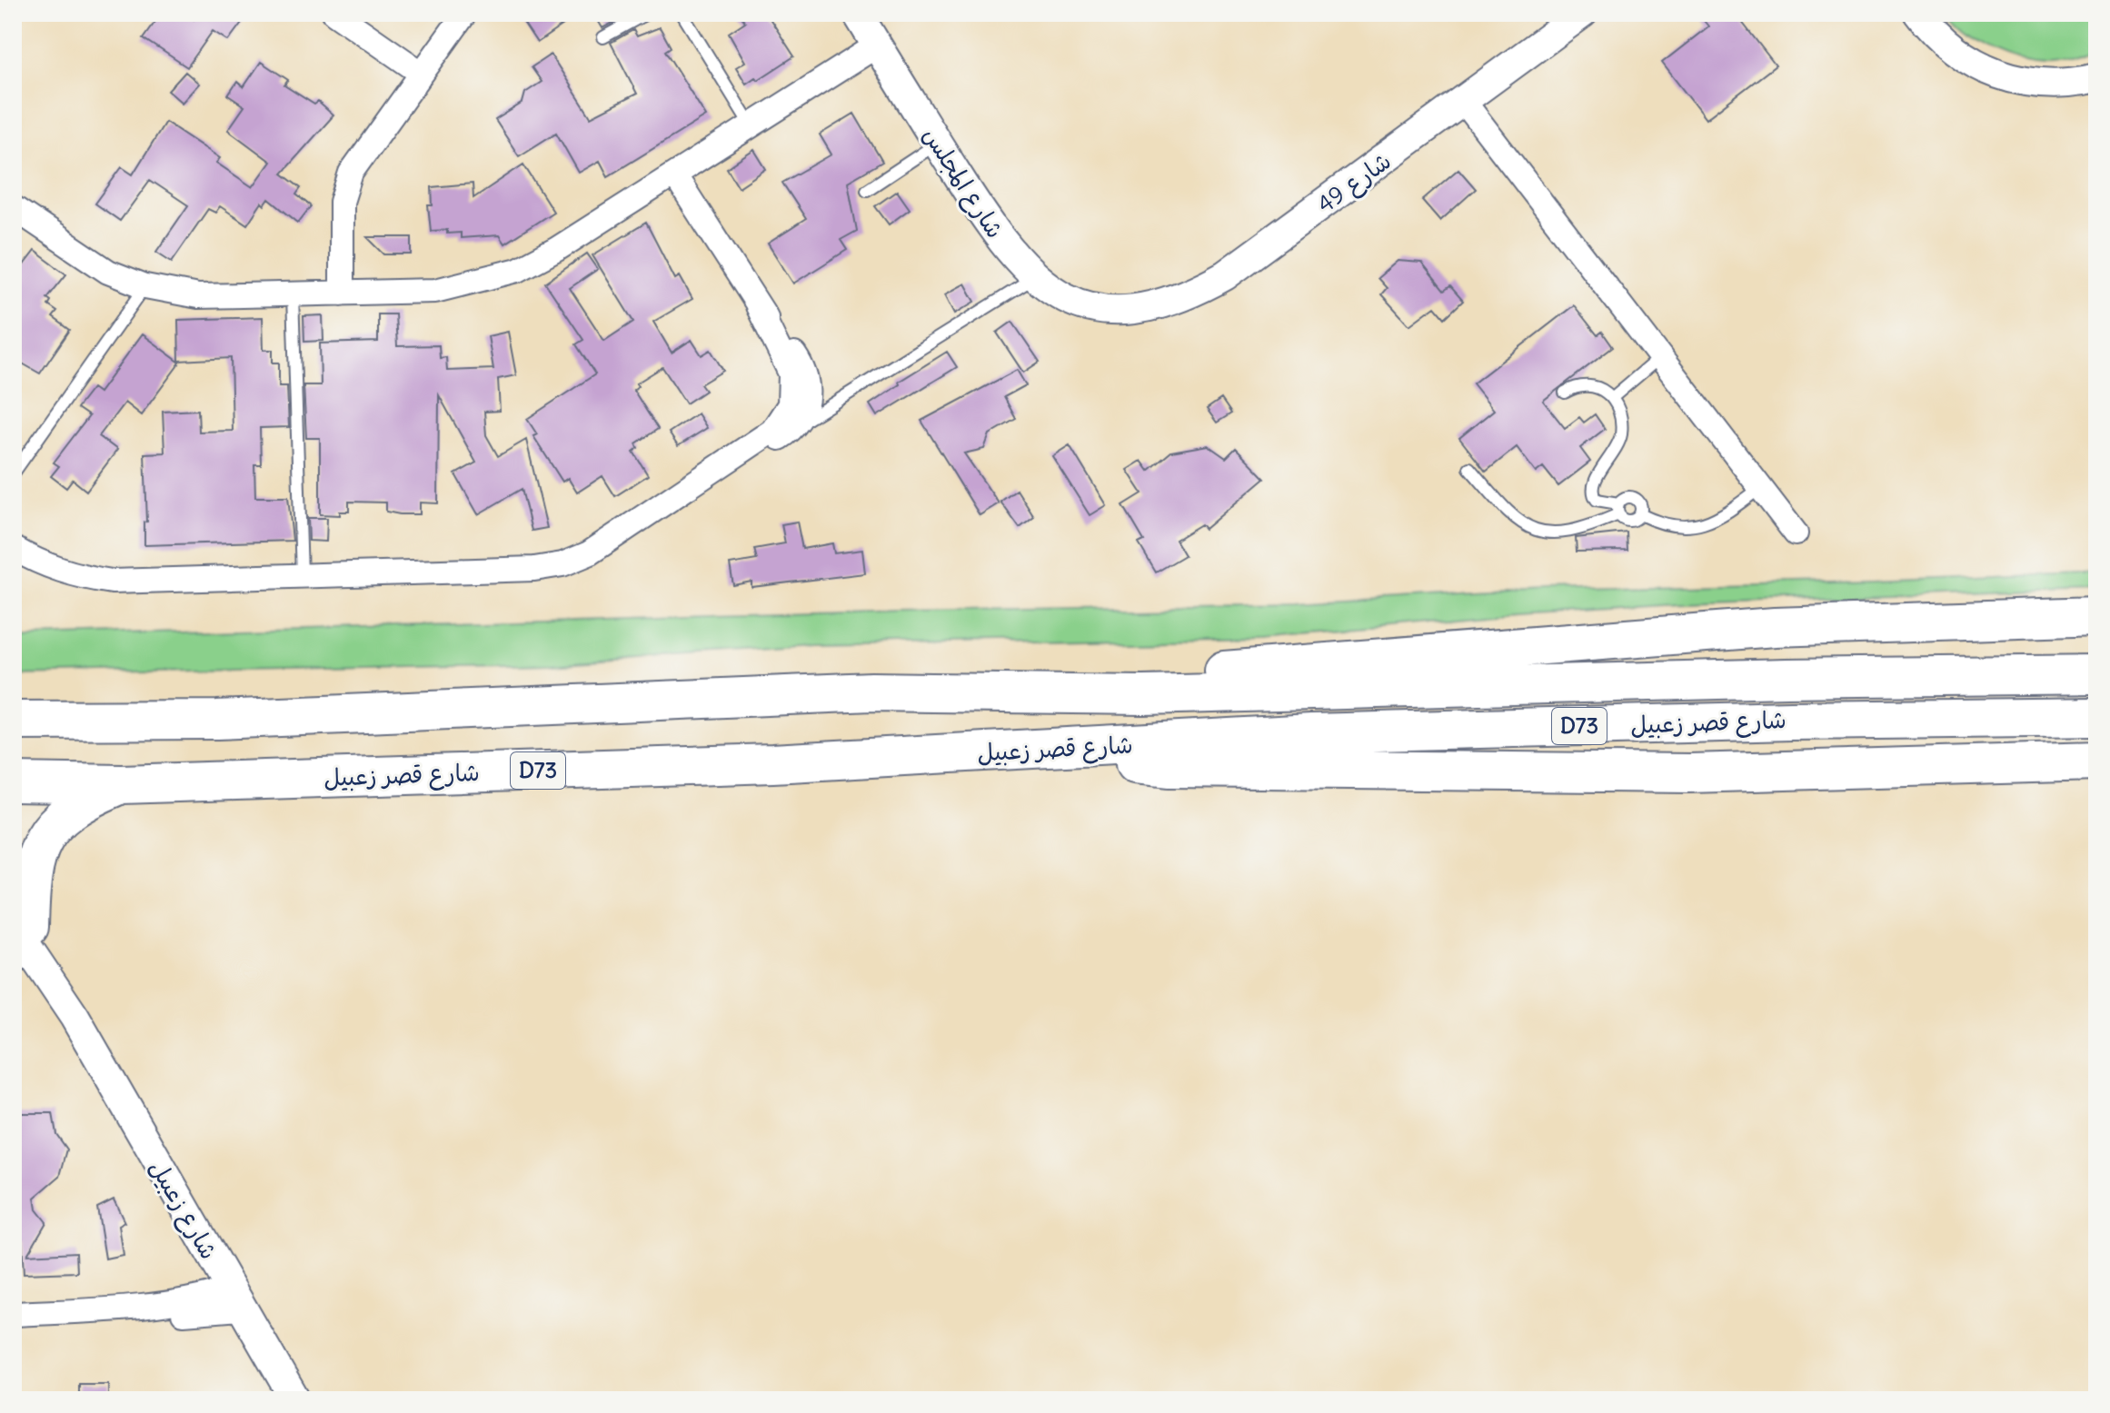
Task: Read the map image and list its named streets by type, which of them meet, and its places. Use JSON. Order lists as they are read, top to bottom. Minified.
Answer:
{"streets":{"main road":["شارع قصر زعبيل","D73"],"street":["شارع المجلس","شارع 49","شارع زعبيل"]},"crossings":[["شارع المجلس","شارع 49"]]}
